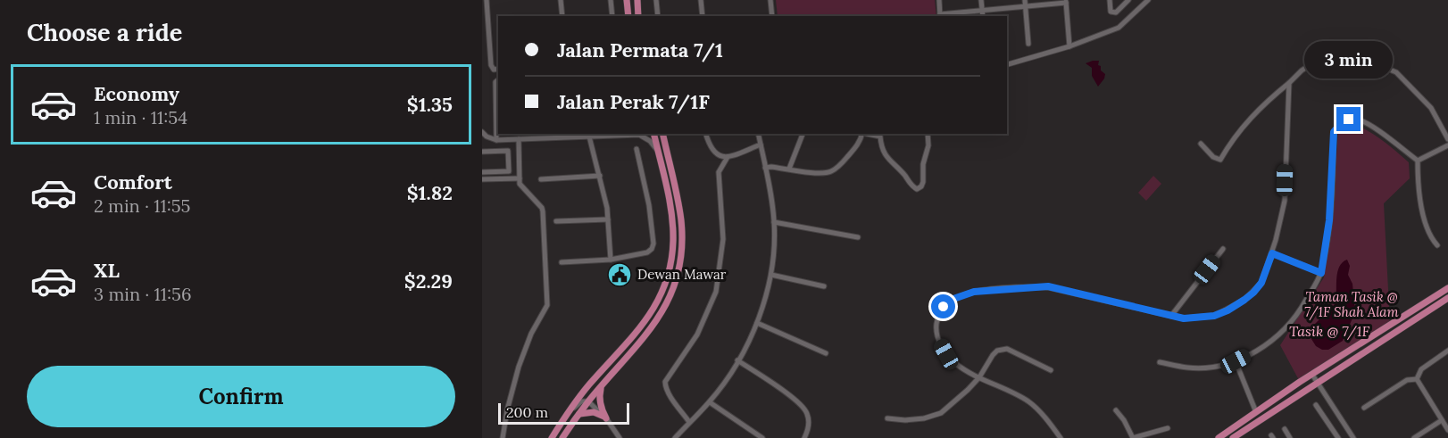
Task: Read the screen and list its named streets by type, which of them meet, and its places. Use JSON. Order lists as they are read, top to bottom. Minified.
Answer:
{"water":["Tasik @ 7/1F"],"parks":["Taman Tasik @ 7/1F Shah Alam"],"places":{"public building":["Dewan Mawar"]},"scale_bar":"200 m","page":{"heading":"Choose a ride","banner":["Jalan Permata 7/1","Jalan Perak 7/1F"],"bubble":"3 min","list":[{"name":"Economy","note":"1 min · 11:54","value":"$1.35"},{"name":"Comfort","note":"2 min · 11:55","value":"$1.82"},{"name":"XL","note":"3 min · 11:56","value":"$2.29"}],"buttons":"Confirm","scale":"200 m"}}
